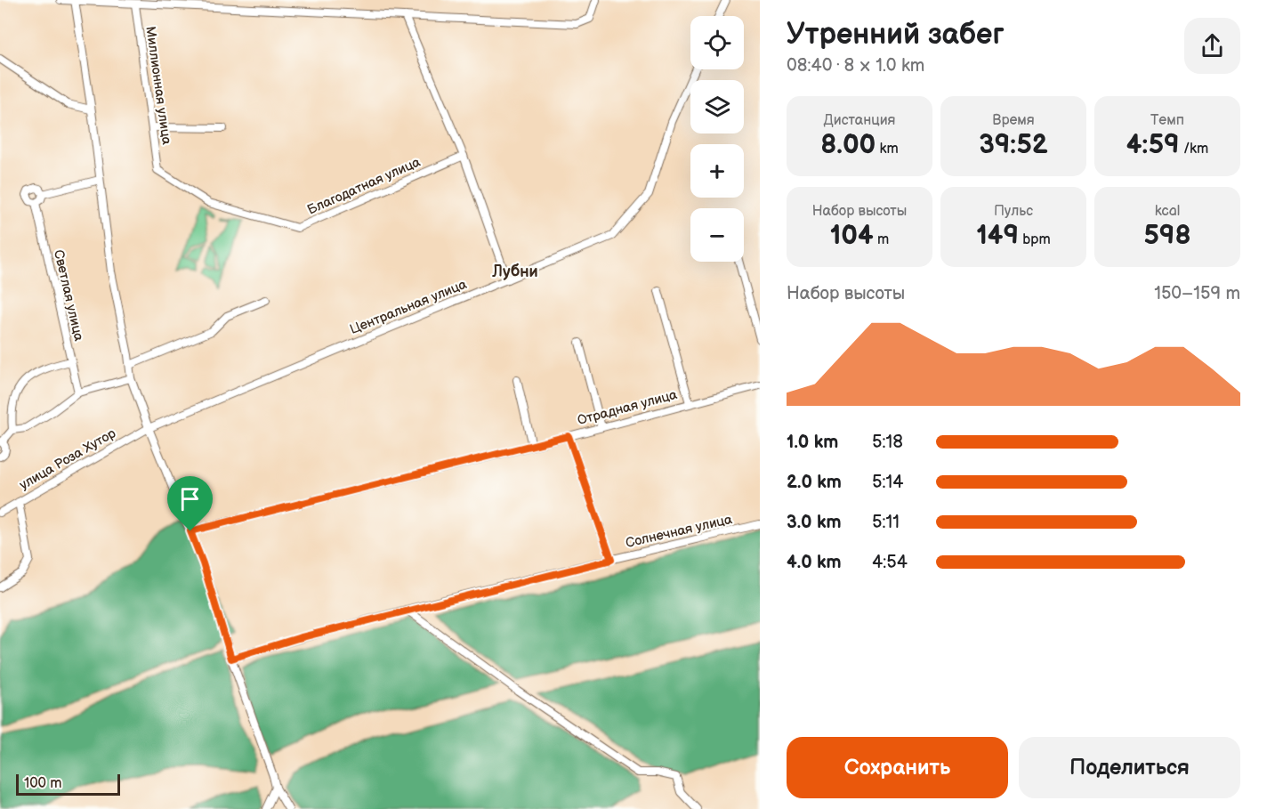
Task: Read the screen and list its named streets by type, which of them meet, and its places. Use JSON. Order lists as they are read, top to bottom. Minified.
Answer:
{"streets":{"street":["Миллионная улица","Благодатная улица","Светлая улица","Центральная улица","Отрадная улица","улица Роза Хутор","Солнечная улица"]},"crossings":[["Миллионная улица","Благодатная улица"],["Центральная улица","улица Роза Хутор"]],"districts":["Лубни"],"scale_bar":"100 m","page":{"heading":["Утренний забег","08:40 · 8 × 1.0 km"],"map_buttons":["+","−"],"stats":[["Дистанция","8.00 km"],["Время","39:52"],["Темп","4:59 /km"],["Набор высоты","104 m"],["Пульс","149 bpm"],["kcal","598"]],"chart":["Набор высоты","150–159 m"],"list":[{"name":"1.0 km","note":"5:18"},{"name":"2.0 km","note":"5:14"},{"name":"3.0 km","note":"5:11"},{"name":"4.0 km","note":"4:54"}],"buttons":["Сохранить","Поделиться"],"scale":"100 m"}}
